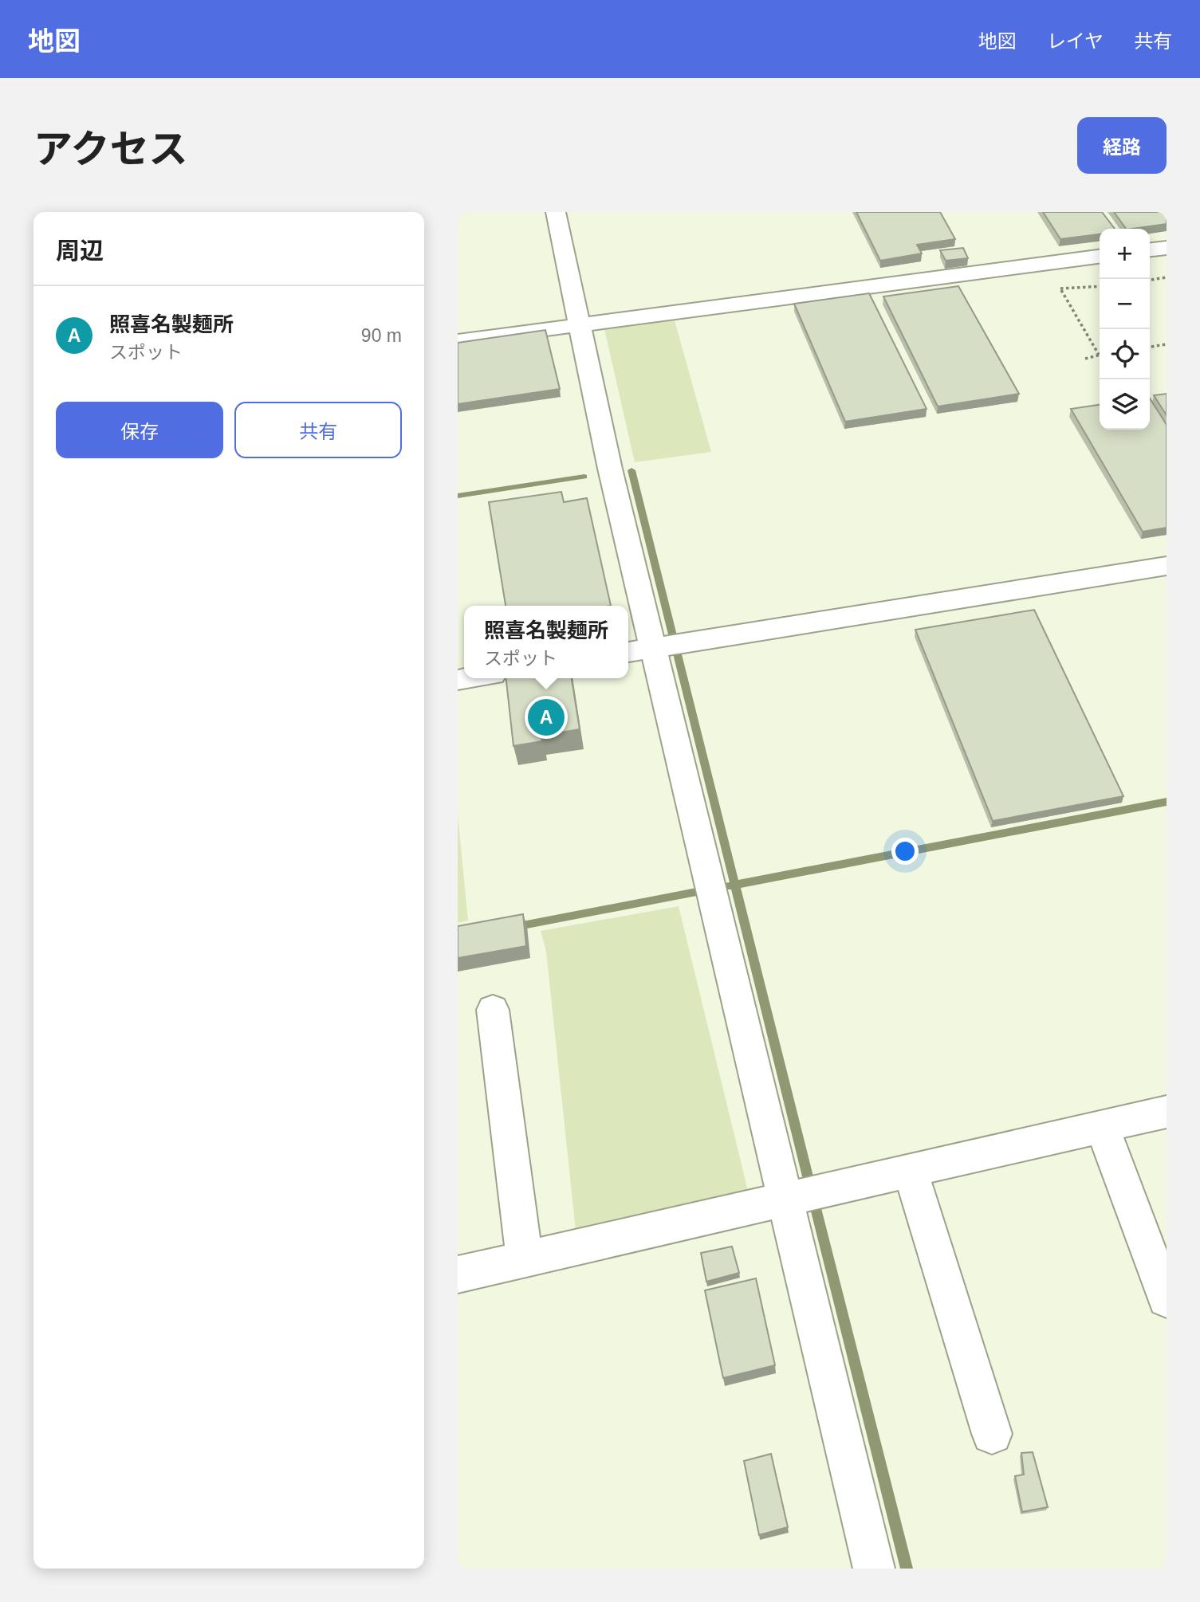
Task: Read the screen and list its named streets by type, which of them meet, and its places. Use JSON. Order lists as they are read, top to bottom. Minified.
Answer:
{"page":{"header":"地図","nav":["地図","レイヤ","共有"],"title":"アクセス","buttons":["経路",["保存","共有"]],"heading":"周辺","map_buttons":["+","−"],"list":[{"mark":"A","name":"照喜名製麺所","note":"スポット","value":"90 m"}],"popup":["照喜名製麺所","スポット"],"pins":"A"}}
